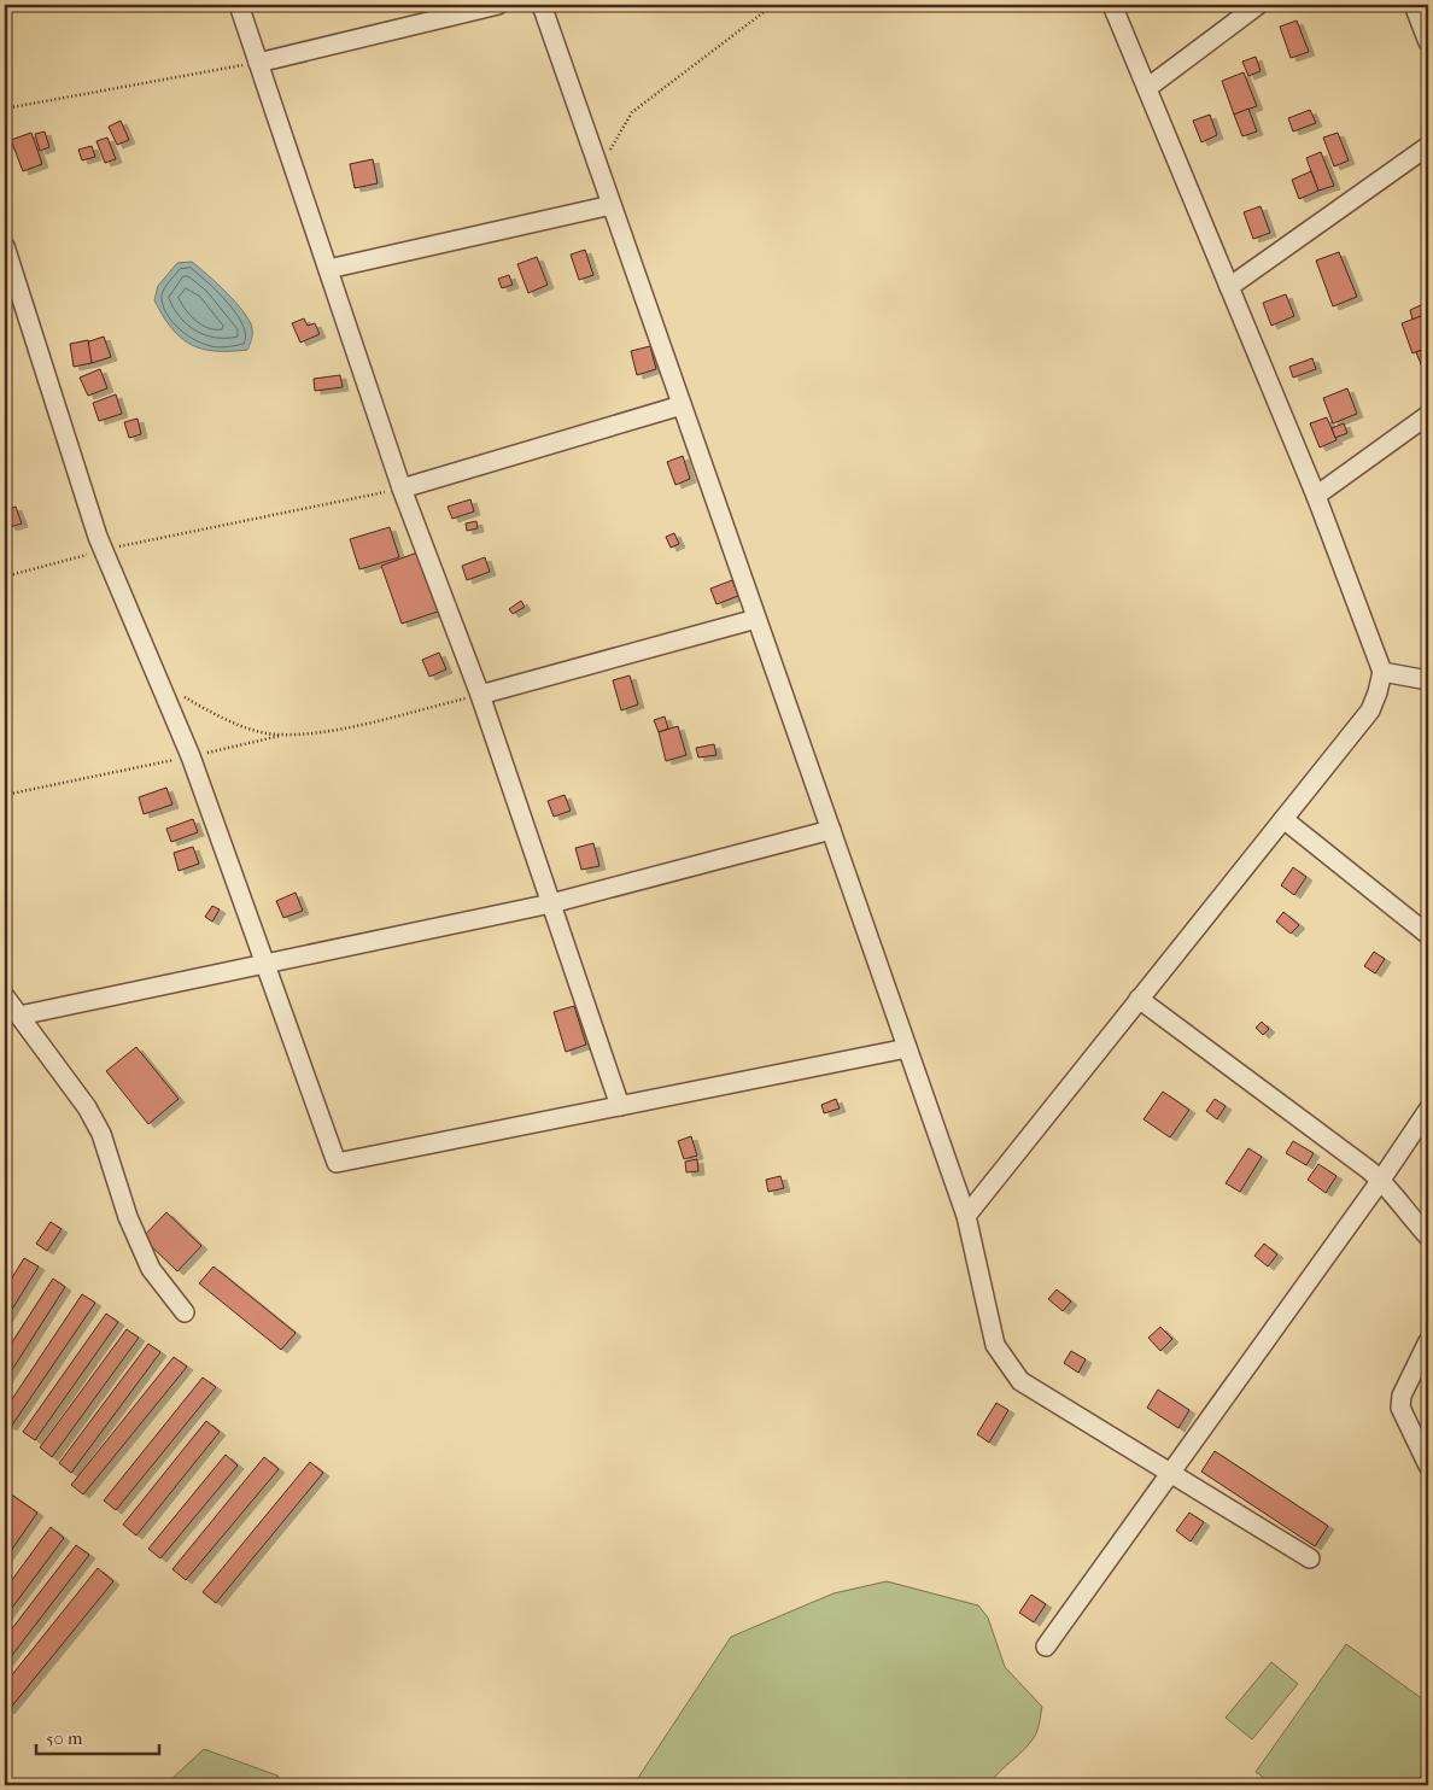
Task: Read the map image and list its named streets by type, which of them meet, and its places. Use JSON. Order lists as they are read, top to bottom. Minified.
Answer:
{"scale_bar":"50 m"}
